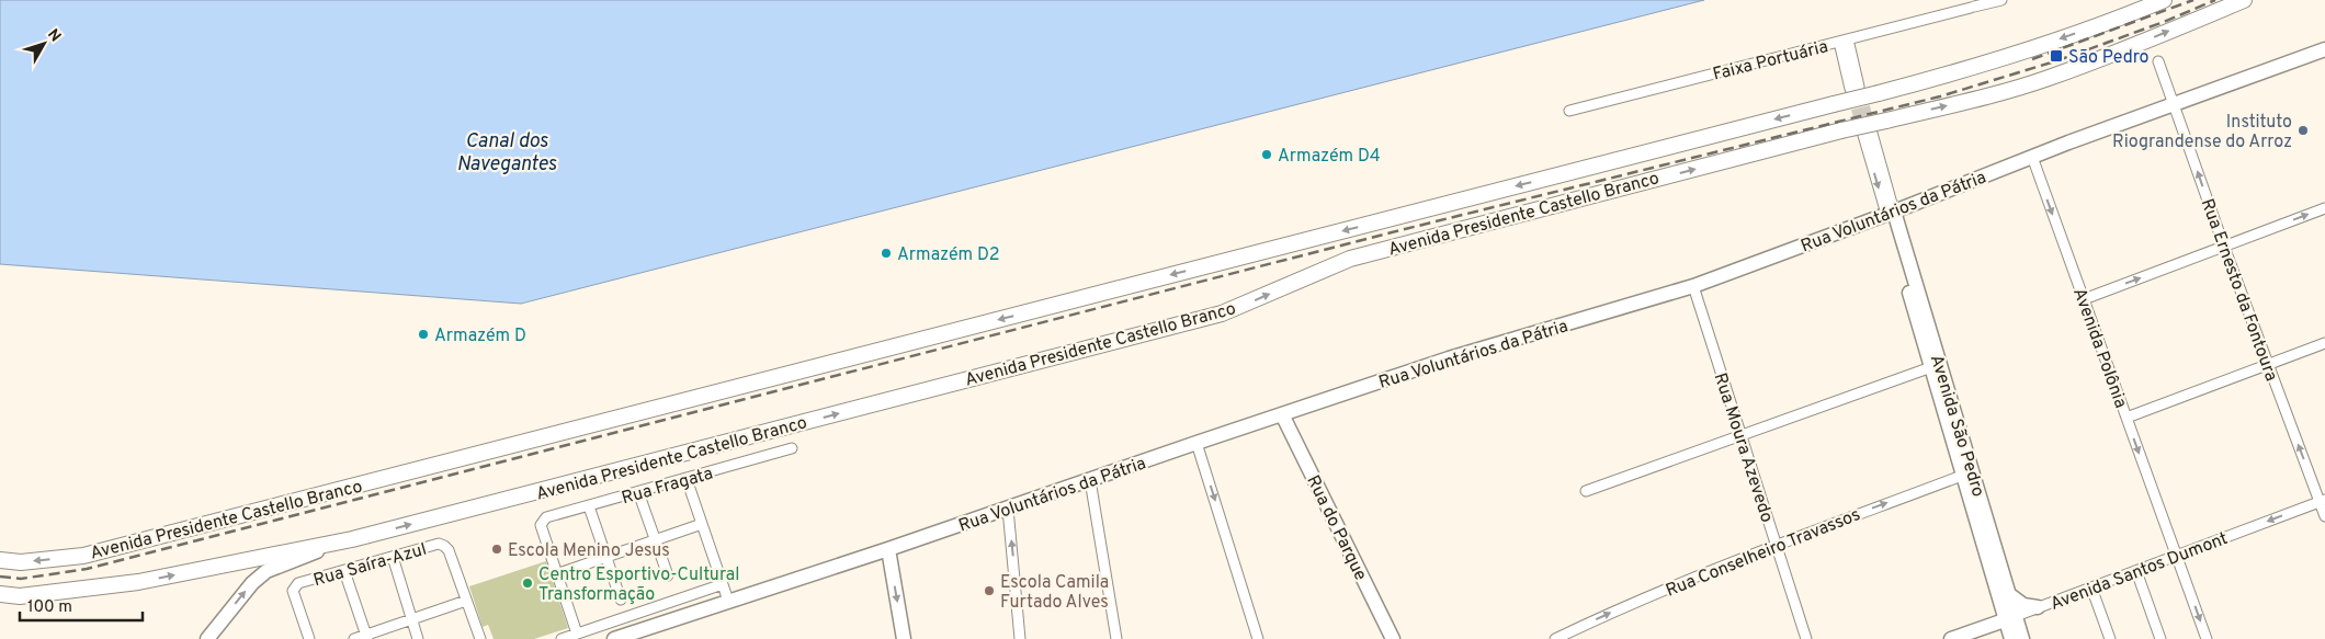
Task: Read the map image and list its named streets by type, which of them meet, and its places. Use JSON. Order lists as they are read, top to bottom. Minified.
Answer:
{"streets":{"main road":["Rua Voluntários da Pátria","Avenida Presidente Castello Branco","Avenida São Pedro","Rua do Parque","Avenida Santos Dumont"],"street":["Faixa Portuária","Rua Ernesto da Fontoura","Avenida Polônia","Rua Moura Azevedo","Rua Fragata","Rua Conselheiro Travassos","Rua Saíra-Azul"]},"crossings":[["Rua Voluntários da Pátria","Rua Ernesto da Fontoura"],["Rua Voluntários da Pátria","Avenida Polônia"],["Rua Voluntários da Pátria","Avenida São Pedro"],["Rua Voluntários da Pátria","Rua Moura Azevedo"],["Rua Voluntários da Pátria","Rua do Parque"],["Rua Ernesto da Fontoura","Avenida Santos Dumont"],["Avenida Polônia","Avenida Santos Dumont"],["Avenida São Pedro","Rua Conselheiro Travassos"],["Avenida São Pedro","Avenida Santos Dumont"],["Rua Moura Azevedo","Rua Conselheiro Travassos"]],"one_way":["Rua Ernesto da Fontoura","Avenida Polônia","Rua Conselheiro Travassos","Avenida Santos Dumont"],"water":["Canal dos Navegantes"],"places":{"transit":["São Pedro"],"other":["Instituto Riograndense do Arroz","Armazém D4","Armazém D2","Armazém D","Escola Menino Jesus","Centro Esportivo-Cultural Transformação","Escola Camila Furtado Alves"]},"scale_bar":"100 m","north":"top right"}
